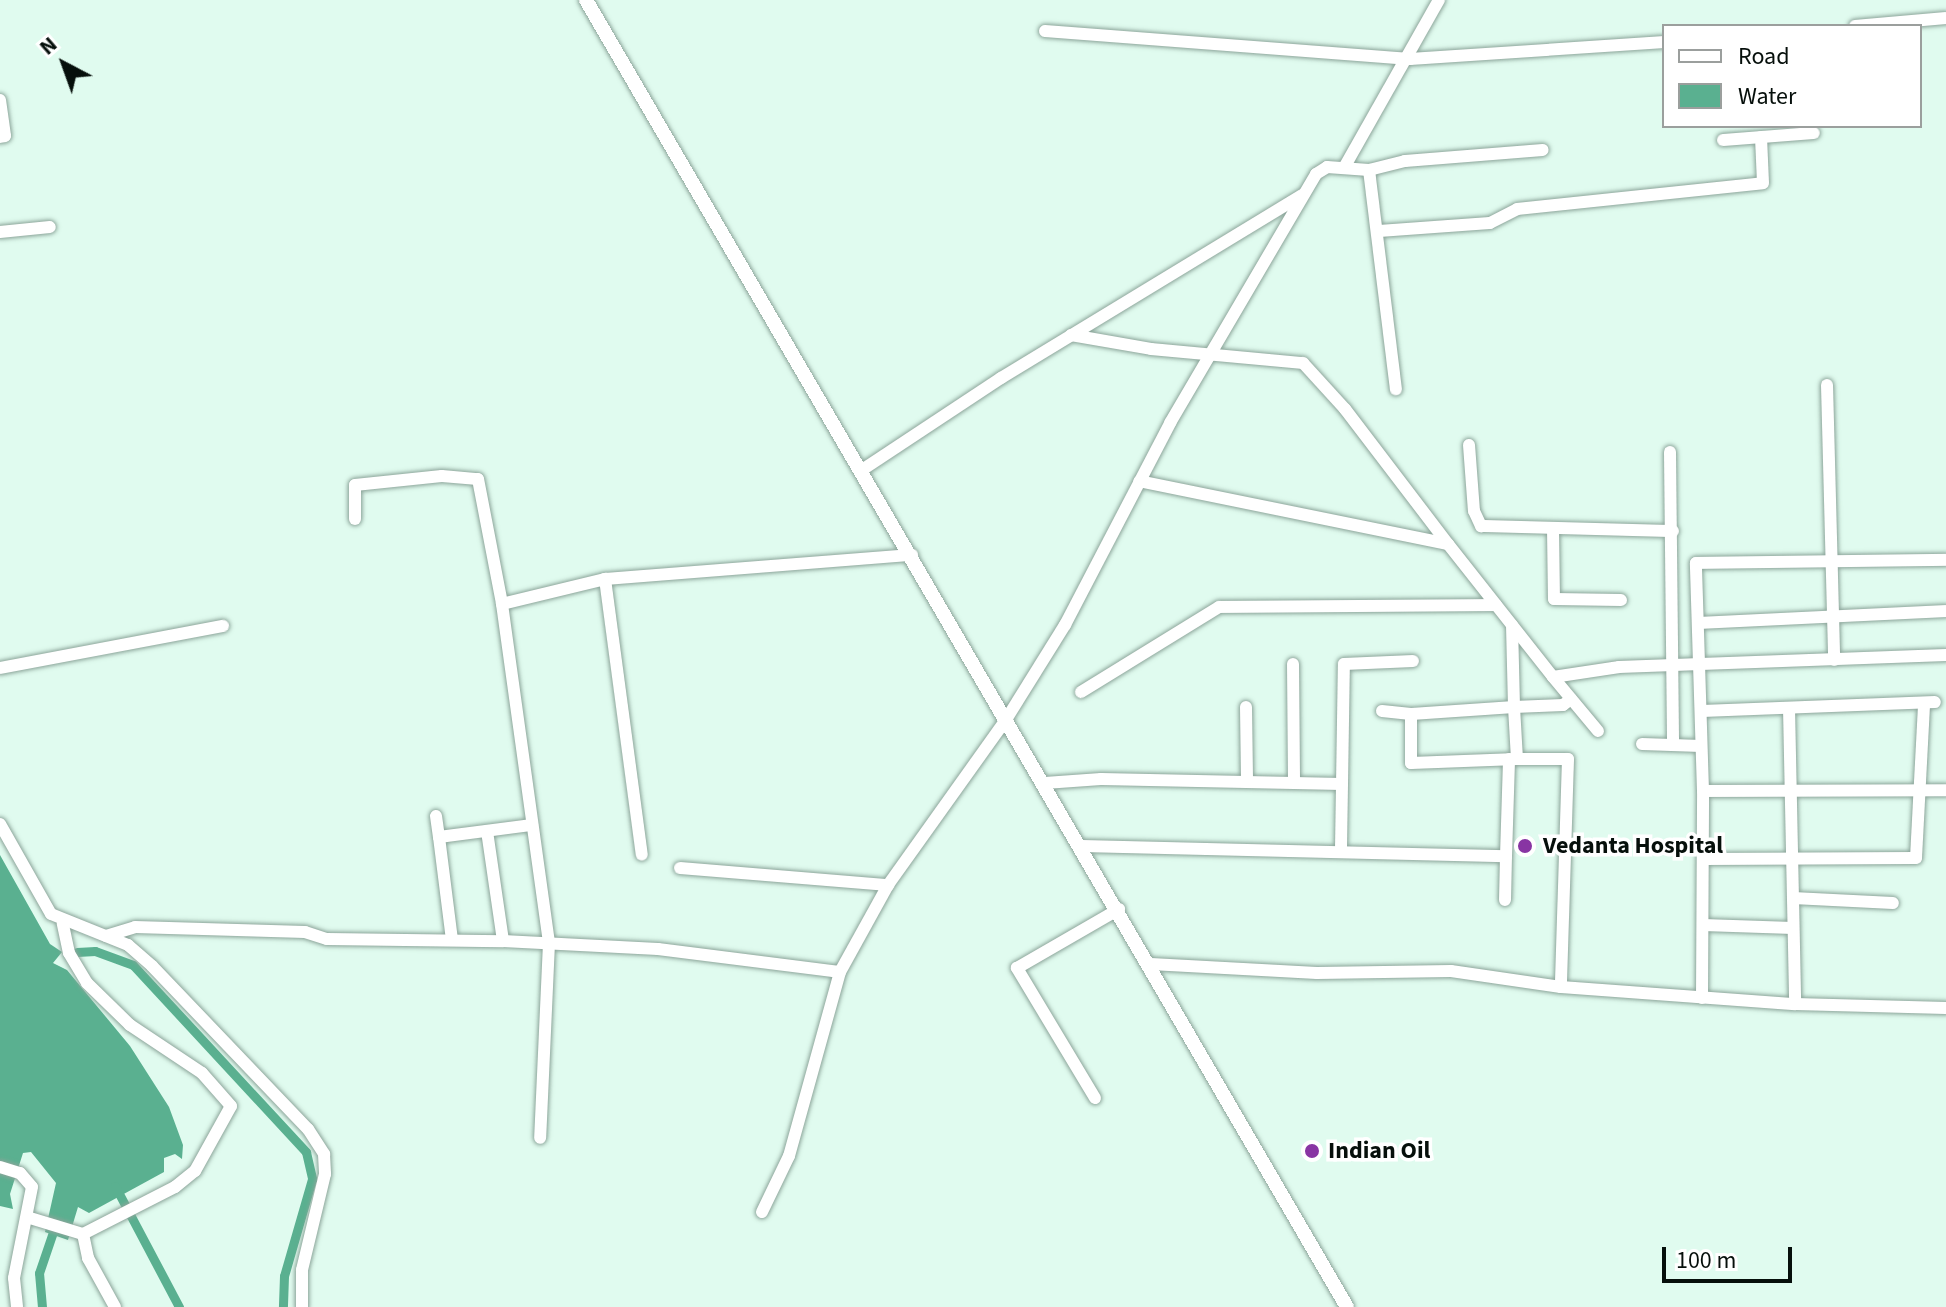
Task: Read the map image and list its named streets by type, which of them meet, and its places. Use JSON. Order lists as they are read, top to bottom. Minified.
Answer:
{"places":["Vedanta Hospital","Indian Oil"],"legend":["Road","Water"],"scale_bar":"100 m","north":"top left"}
